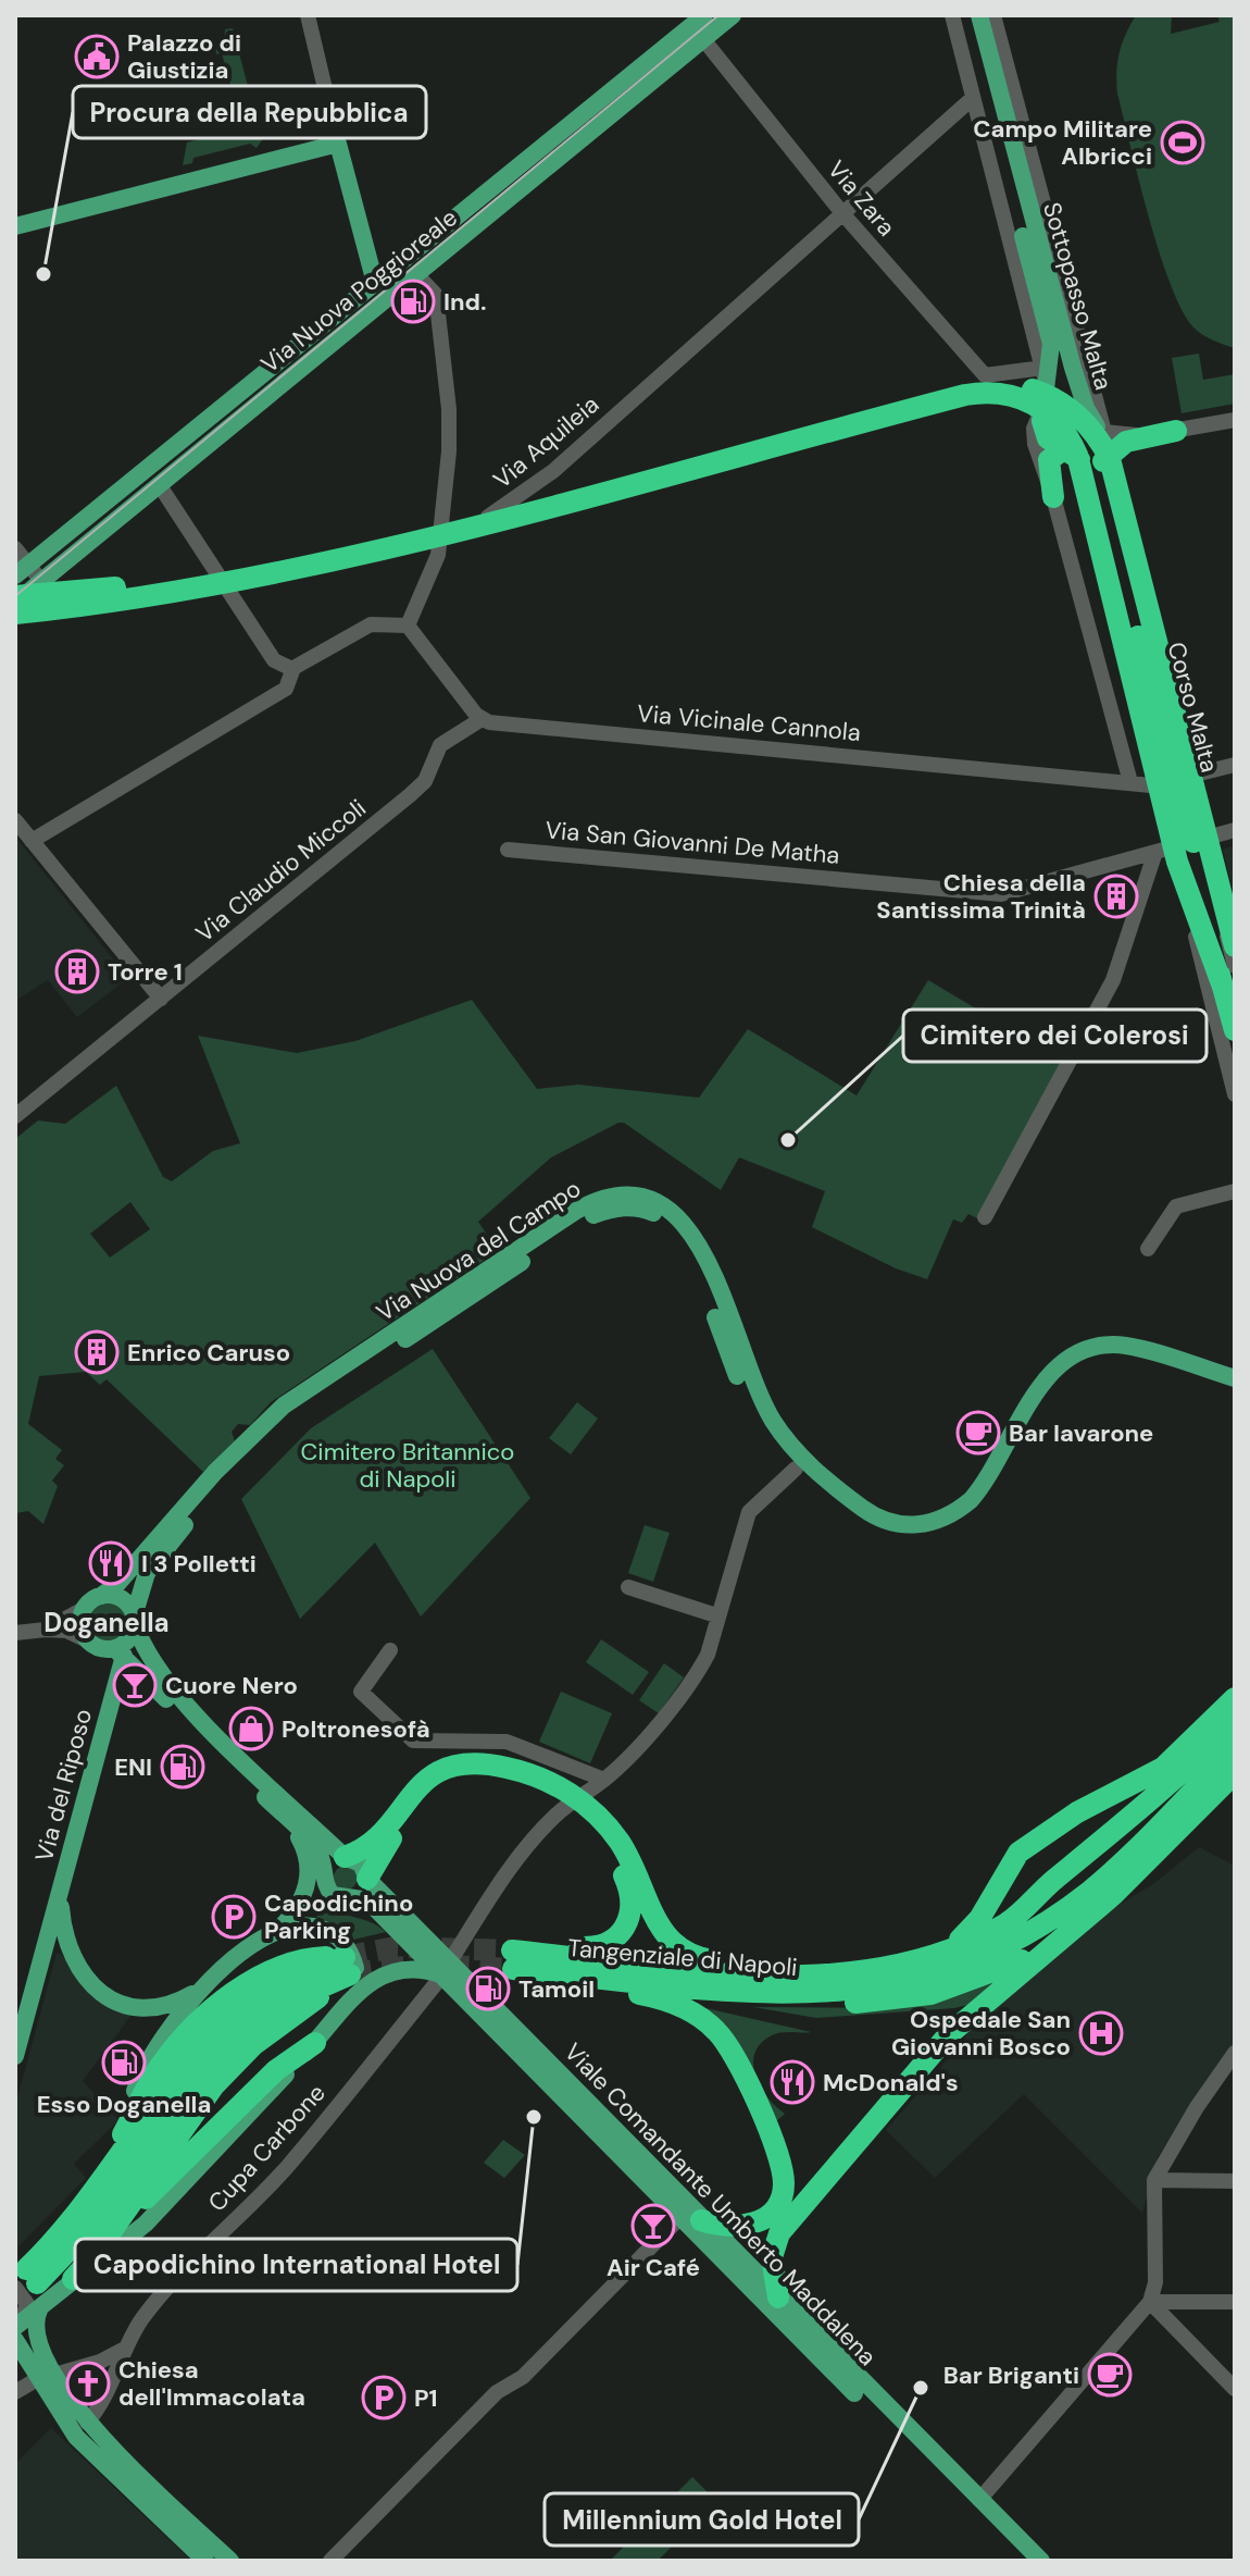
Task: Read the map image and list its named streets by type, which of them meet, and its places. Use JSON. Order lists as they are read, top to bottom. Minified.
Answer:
{"streets":{"highway":["Tangenziale di Napoli"],"main road":["Via Nuova Poggioreale","Sottopasso Malta","Via Nuova del Campo","Via del Riposo","Viale Comandante Umberto Maddalena"],"street":["Via Zara","Via Aquileia","Corso Malta","Via Vicinale Cannola","Via San Giovanni De Matha","Via Claudio Miccoli","Cupa Carbone"]},"crossings":[["Via Zara","Via Nuova Poggioreale"],["Via Zara","Via Aquileia"],["Corso Malta","Via Vicinale Cannola"],["Corso Malta","Via San Giovanni De Matha"],["Via Vicinale Cannola","Via Claudio Miccoli"],["Via Nuova del Campo","Via del Riposo"],["Via Nuova del Campo","Cupa Carbone"],["Via Nuova del Campo","Viale Comandante Umberto Maddalena"],["Via del Riposo","Viale Comandante Umberto Maddalena"],["Cupa Carbone","Viale Comandante Umberto Maddalena"]],"districts":["Doganella"],"parks":["Cimitero Britannico di Napoli"],"places":{"public building":["Palazzo di Giustizia"],"sports":["Campo Militare Albricci"],"other":["Procura della Repubblica","Cimitero dei Colerosi","Capodichino International Hotel","Millennium Gold Hotel"],"fuel station":["Ind.","ENI","Tamoil","Esso Doganella"],"building":["Chiesa della Santissima Trinità","Torre 1","Enrico Caruso"],"cafe":["Bar Iavarone","Bar Briganti"],"restaurant":["I 3 Polletti","McDonald's"],"bar":["Cuore Nero","Air Café"],"shop":["Poltronesofà"],"parking":["Capodichino Parking","P1"],"hospital":["Ospedale San Giovanni Bosco"],"church":["Chiesa dell'Immacolata"]}}
